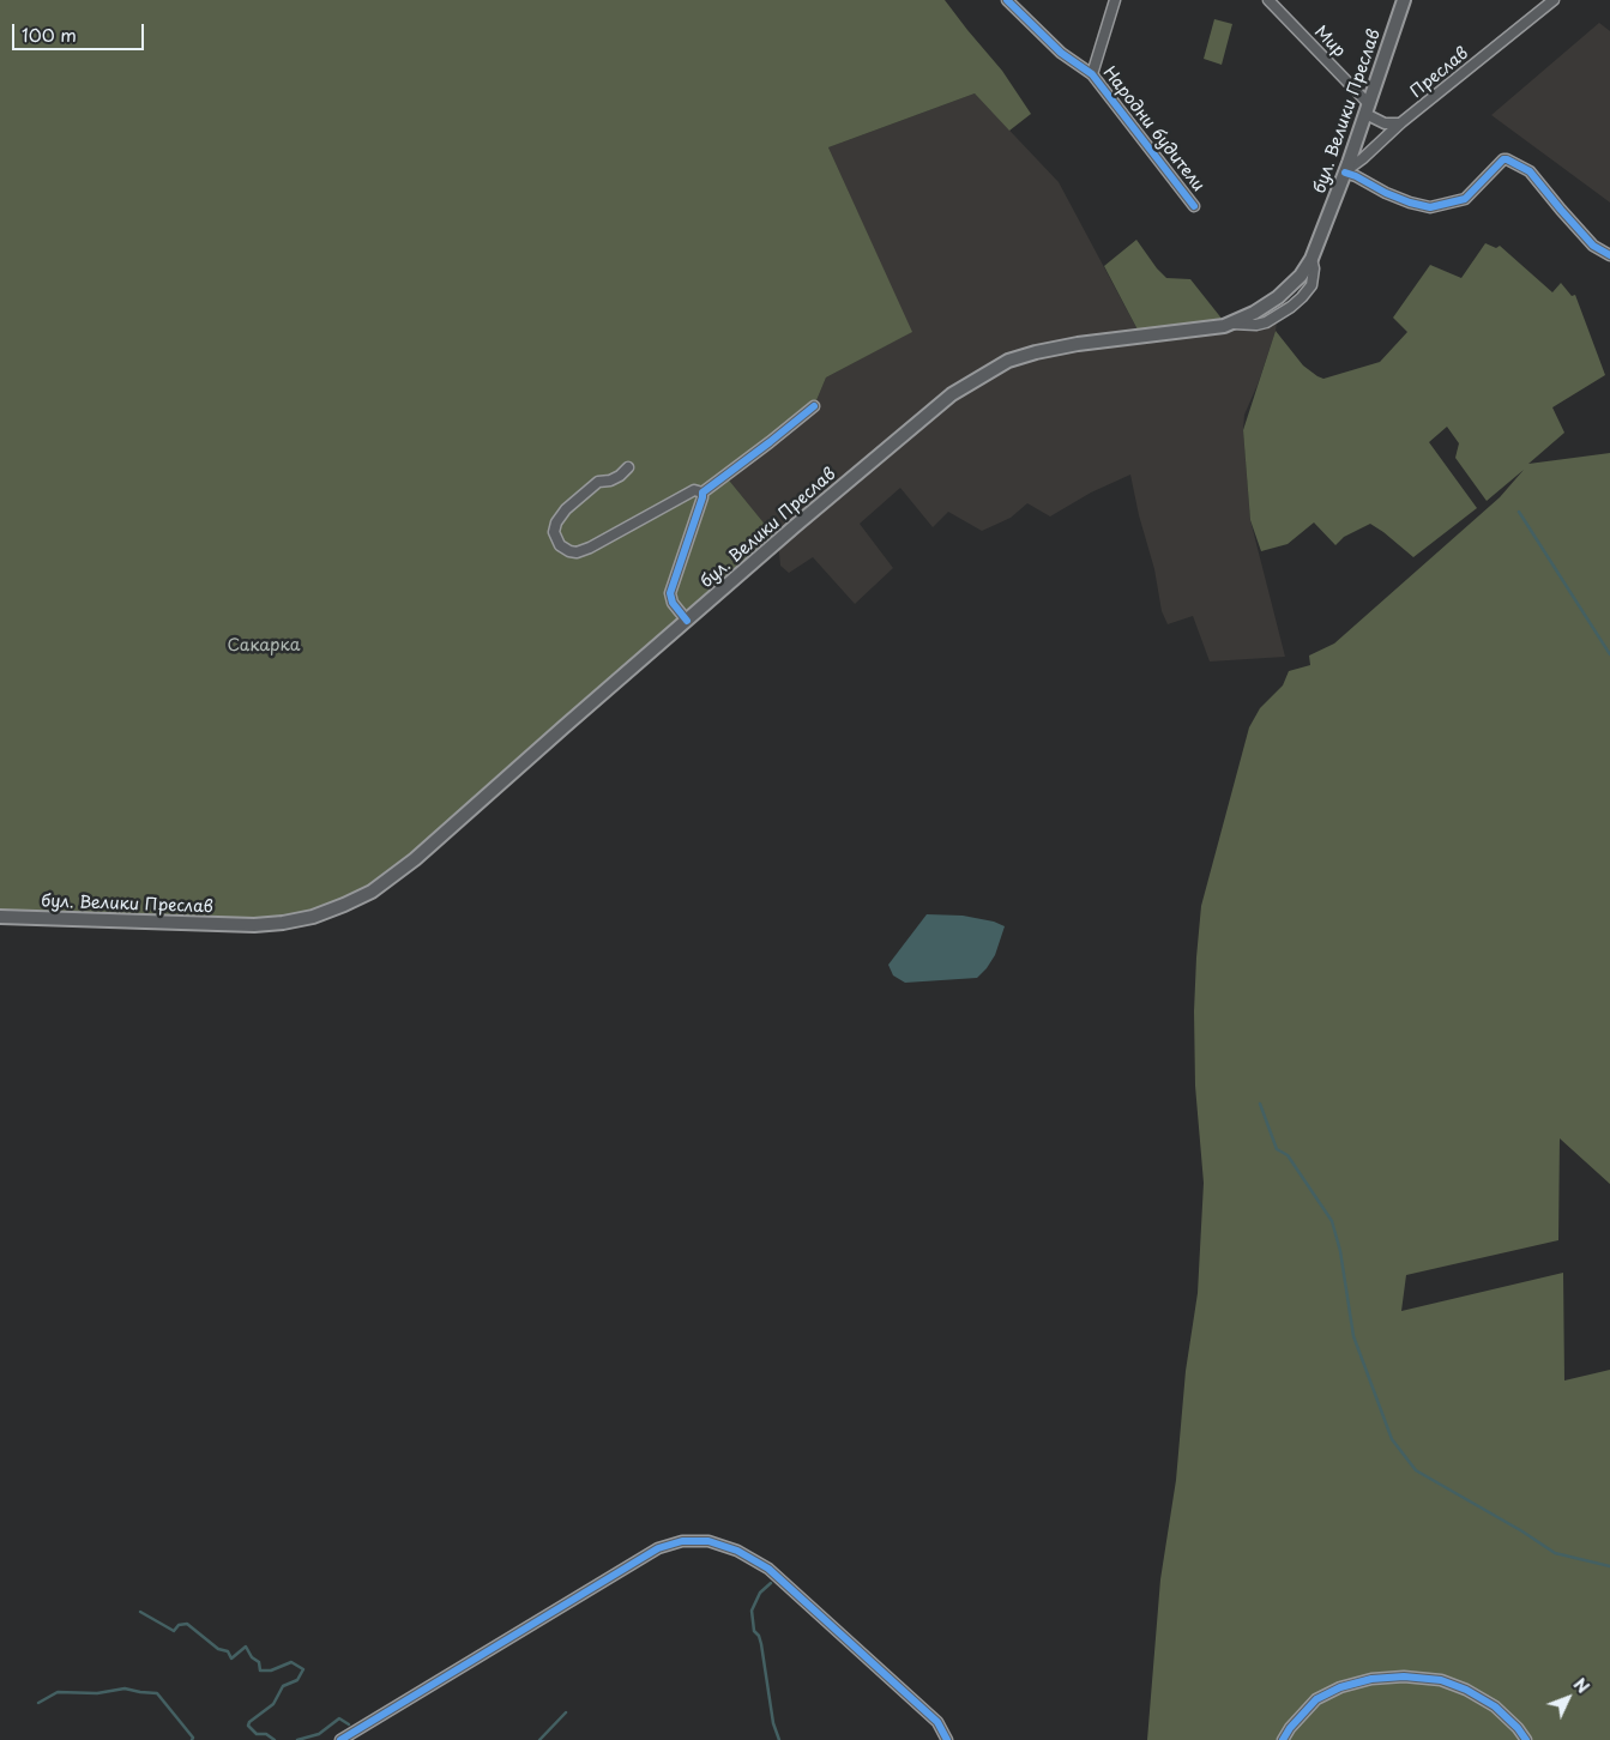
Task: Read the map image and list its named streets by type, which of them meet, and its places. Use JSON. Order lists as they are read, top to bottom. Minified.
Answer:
{"streets":{"main road":["бул. Велики Преслав"],"street":["Мир","Преслав","Народни будители"]},"crossings":[["Мир","бул. Велики Преслав"],["Преслав","бул. Велики Преслав"]],"parks":["Сакарка"],"scale_bar":"100 m","north":"top right"}
